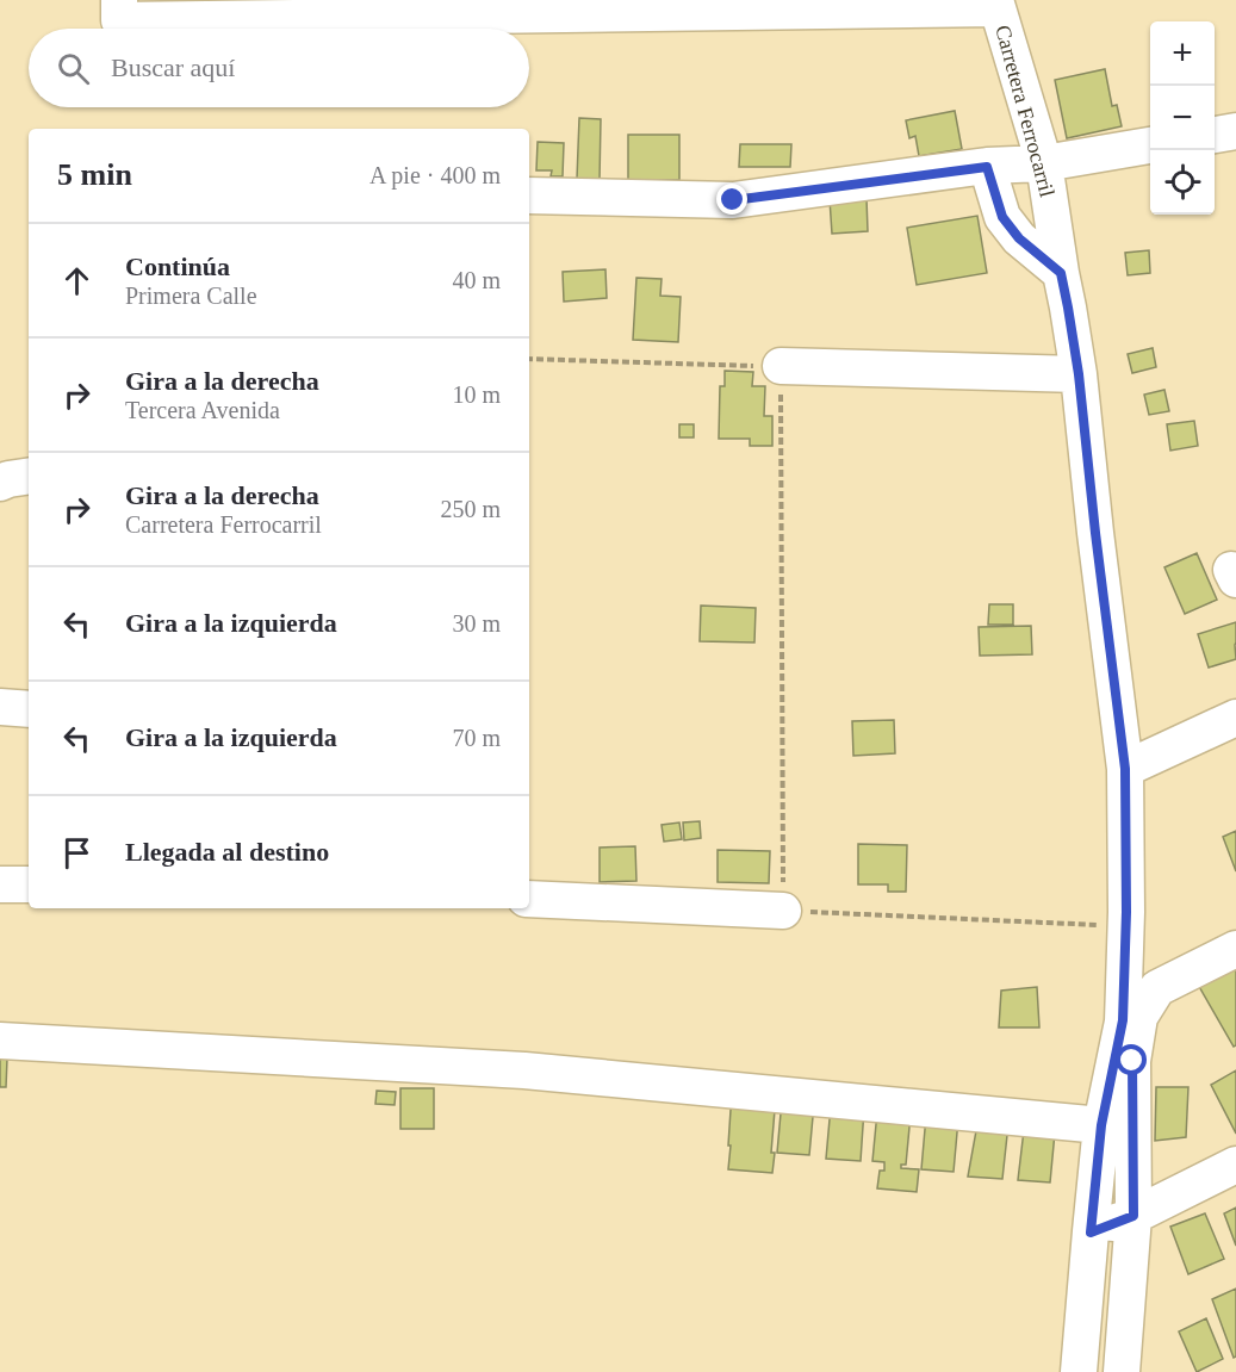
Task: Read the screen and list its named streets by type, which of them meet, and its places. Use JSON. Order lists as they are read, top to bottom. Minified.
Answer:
{"streets":{"street":["Carretera Ferrocarril"]},"page":{"map_buttons":["+","−"],"search":"Buscar aquí","heading":["5 min","A pie · 400 m"],"list":[["Continúa","Primera Calle","40 m"],["Gira a la derecha","Tercera Avenida","10 m"],["Gira a la derecha","Carretera Ferrocarril","250 m"],["Gira a la izquierda","30 m"],["Gira a la izquierda","70 m"],"Llegada al destino"]}}
